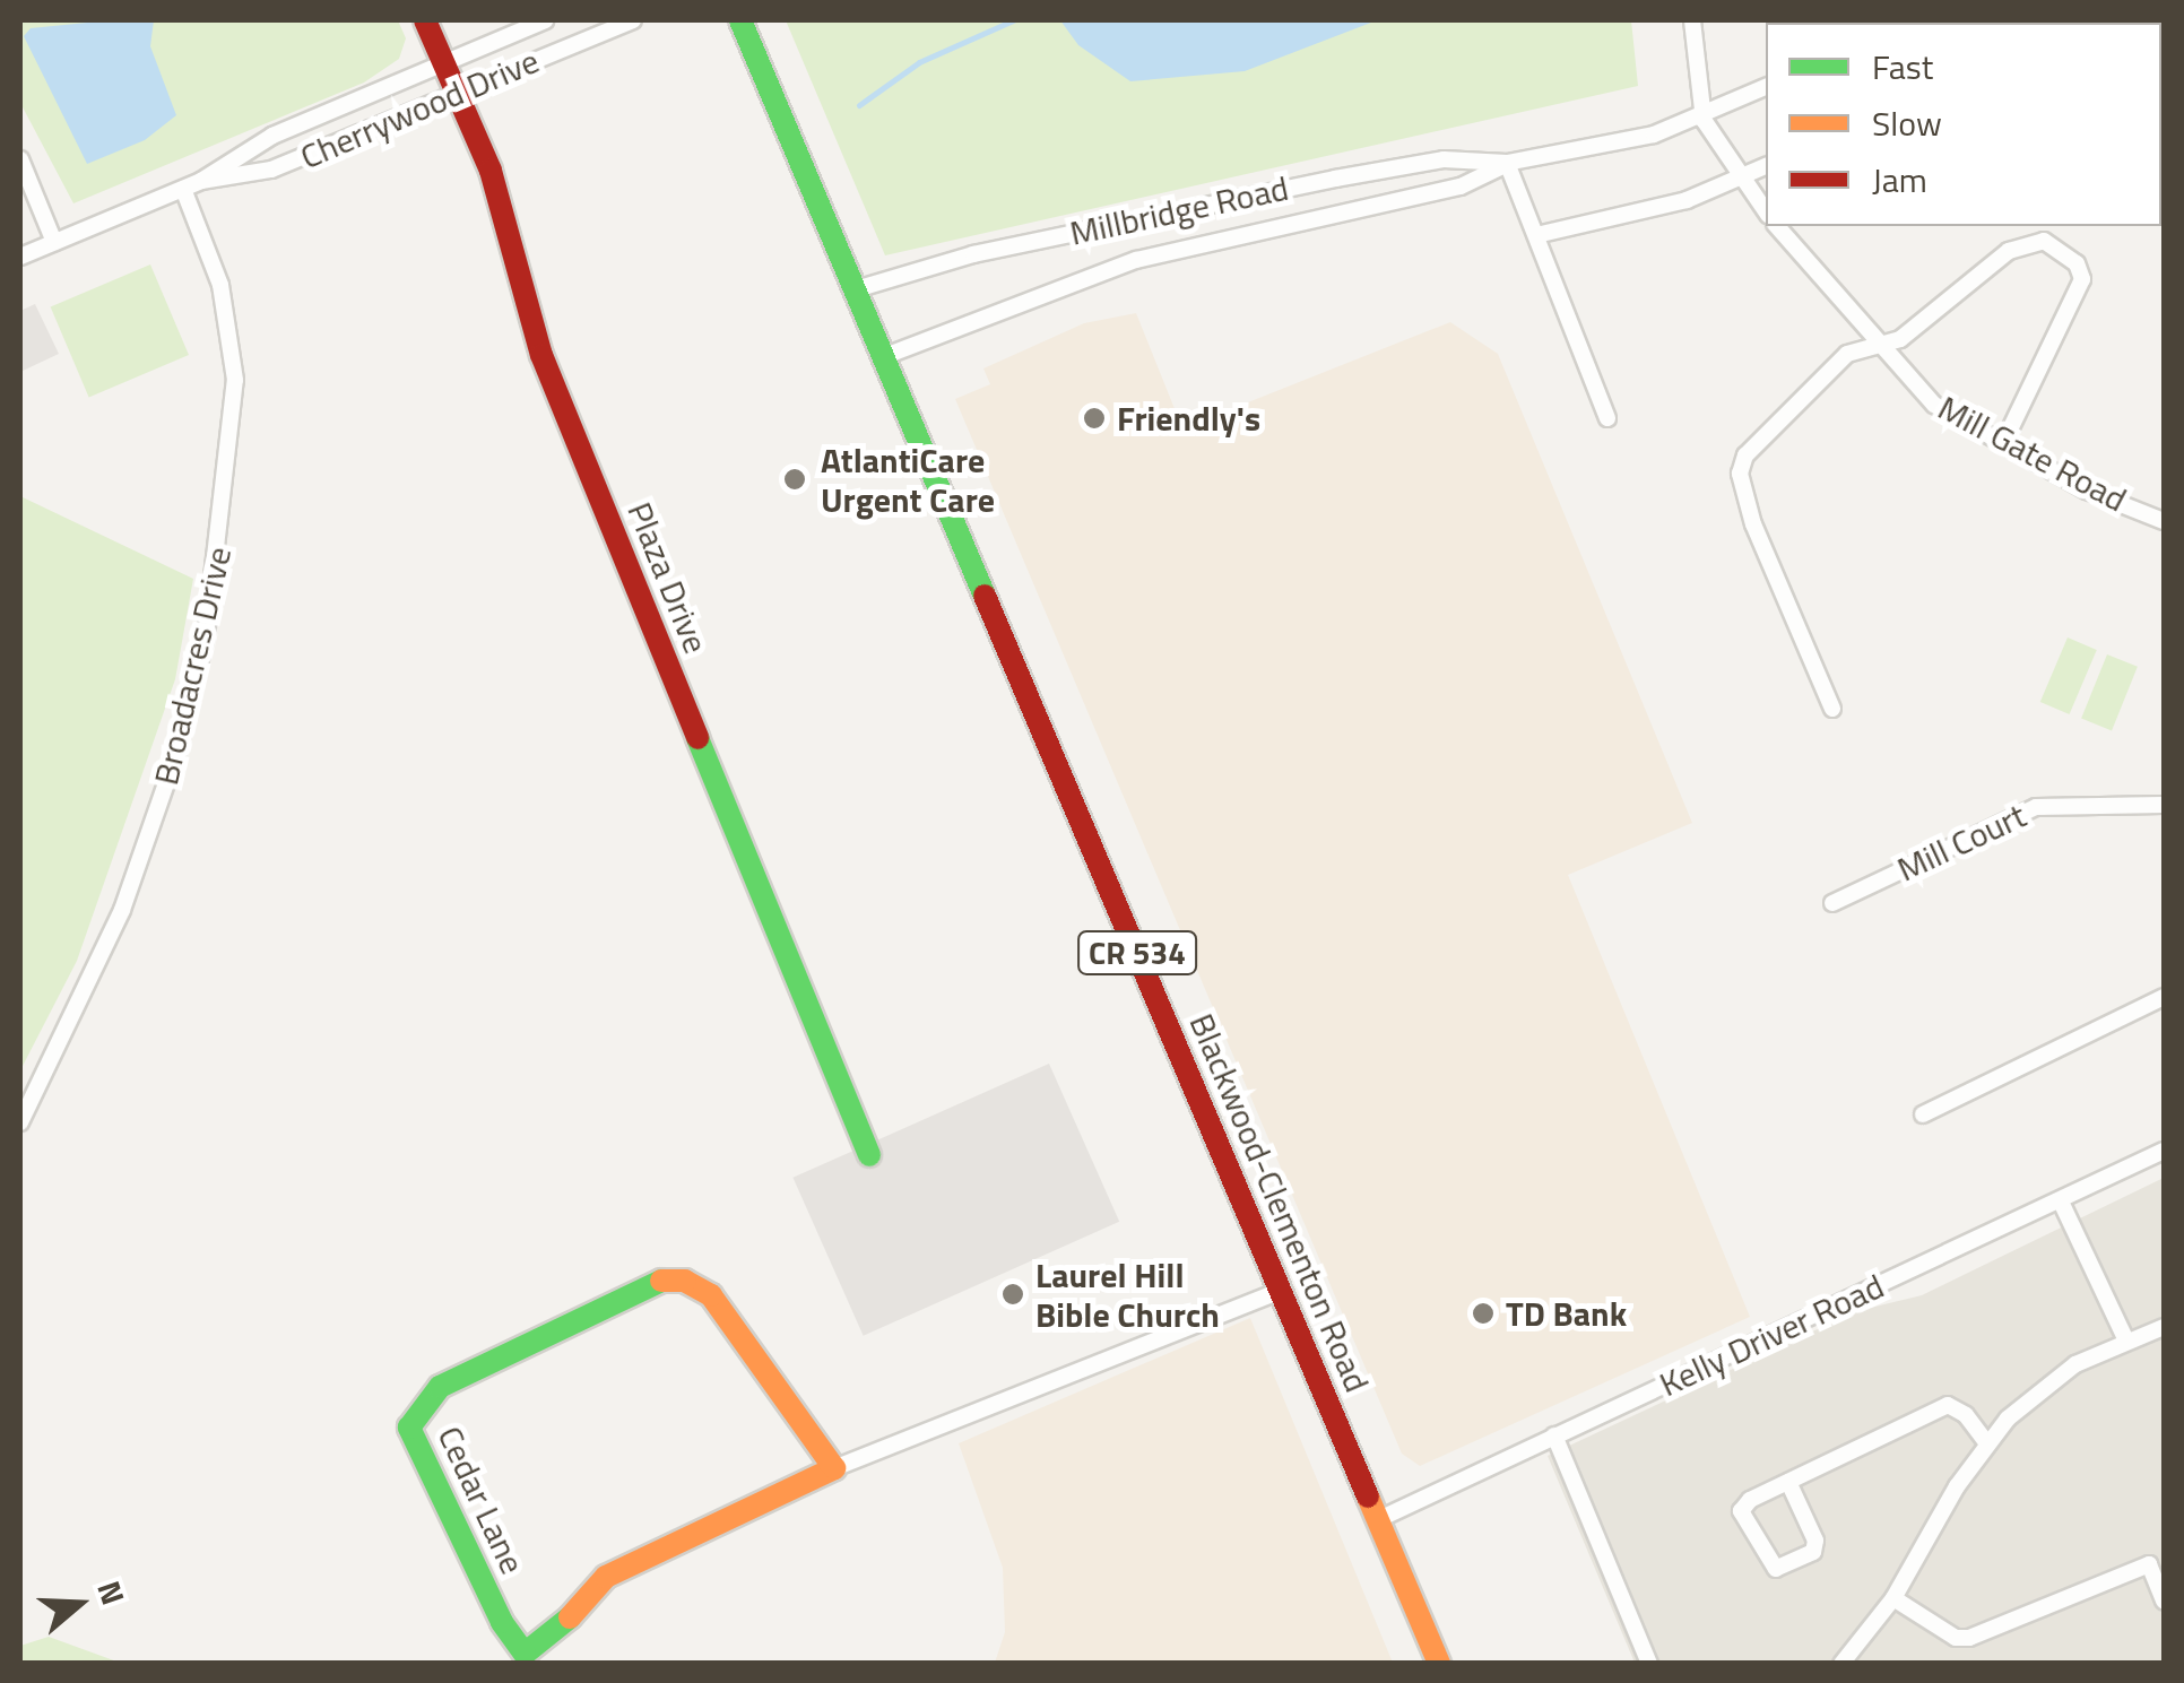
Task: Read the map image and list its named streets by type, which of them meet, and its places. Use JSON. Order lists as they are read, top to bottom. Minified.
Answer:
{"streets":{"street":["Cherrywood Drive","Millbridge Road","Mill Gate Road","Plaza Drive","Broadacres Drive","Mill Court","CR 534","Blackwood-Clementon Road","Kelly Driver Road","Cedar Lane"]},"crossings":[["Cherrywood Drive","Plaza Drive"],["Cherrywood Drive","Broadacres Drive"],["Millbridge Road","Blackwood-Clementon Road"],["Blackwood-Clementon Road","Kelly Driver Road"],["Blackwood-Clementon Road","Cedar Lane"]],"places":["Friendly's","AtlantiCare Urgent Care","Laurel Hill Bible Church","TD Bank"],"legend":["Fast","Slow","Jam"],"north":"right"}
